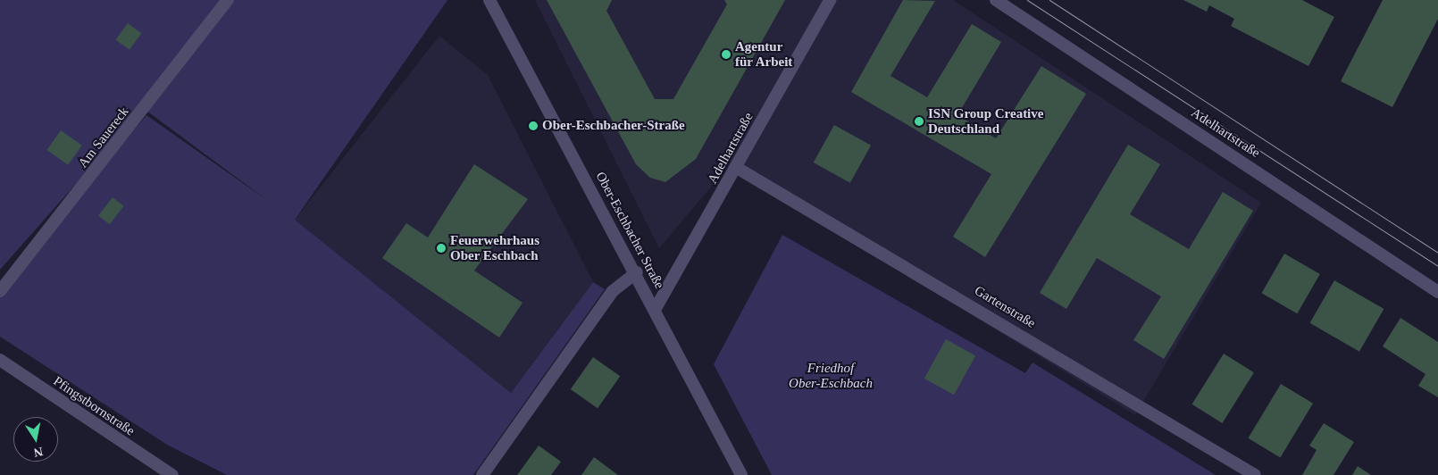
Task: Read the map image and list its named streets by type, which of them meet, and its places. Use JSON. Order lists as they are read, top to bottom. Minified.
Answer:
{"streets":{"street":["Adelhartstraße","Am Sauereck","Ober-Eschbacher Straße","Gartenstraße","Pfingstbornstraße"]},"crossings":[["Adelhartstraße","Ober-Eschbacher Straße"],["Adelhartstraße","Gartenstraße"]],"parks":["Friedhof Ober-Eschbach"],"places":["Agentur für Arbeit","ISN Group Creative Deutschland","Ober-Eschbacher-Straße","Feuerwehrhaus Ober Eschbach"],"north":"bottom"}
